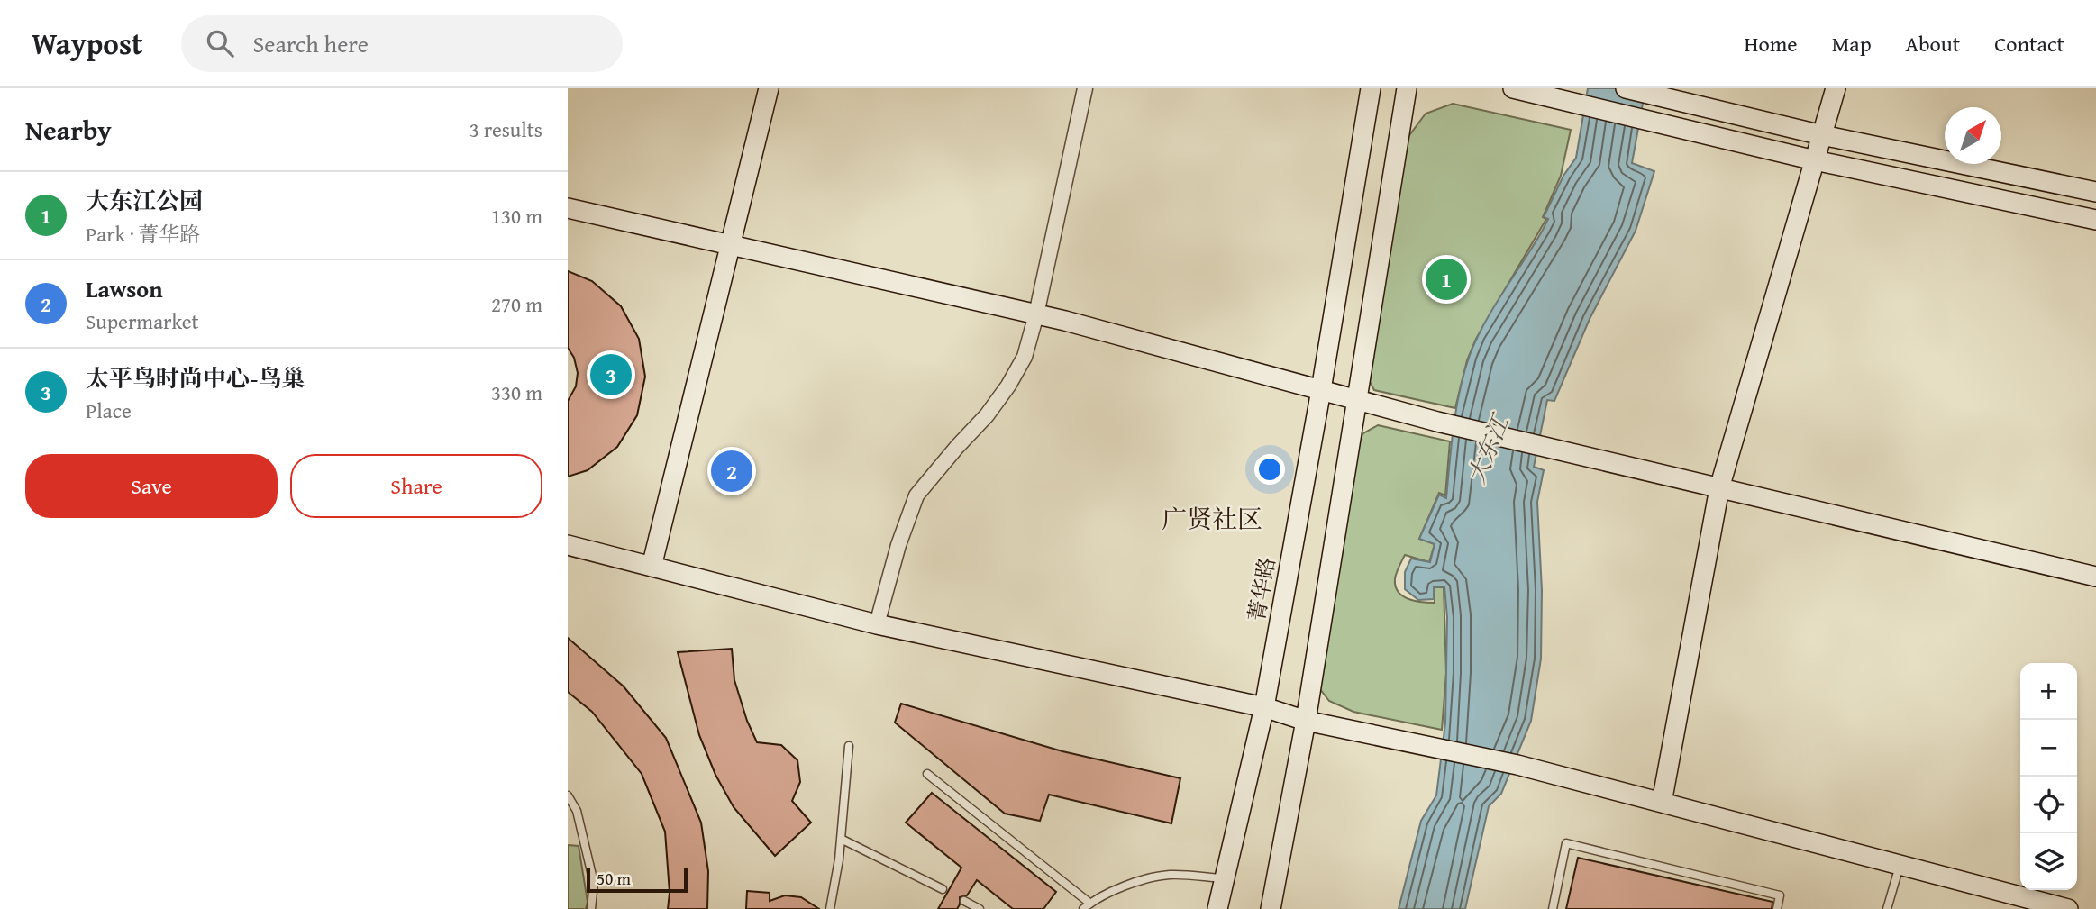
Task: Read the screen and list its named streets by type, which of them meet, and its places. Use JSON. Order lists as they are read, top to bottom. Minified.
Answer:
{"streets":{"street":["菁华路"]},"districts":["广贤社区"],"water":["大东江"],"scale_bar":"50 m","north":"top right","page":{"header":"Waypost","search":"Search here","nav":["Home","Map","About","Contact"],"heading":["Nearby","3 results"],"list":[{"mark":"1","name":"大东江公园","note":"Park · 菁华路","value":"130 m"},{"mark":"2","name":"Lawson","note":"Supermarket","value":"270 m"},{"mark":"3","name":"太平鸟时尚中心-鸟巢","note":"Place","value":"330 m"}],"pins":["1","3","2"],"buttons":["Save","Share"],"map_buttons":["+","−"],"scale":"50 m"}}
